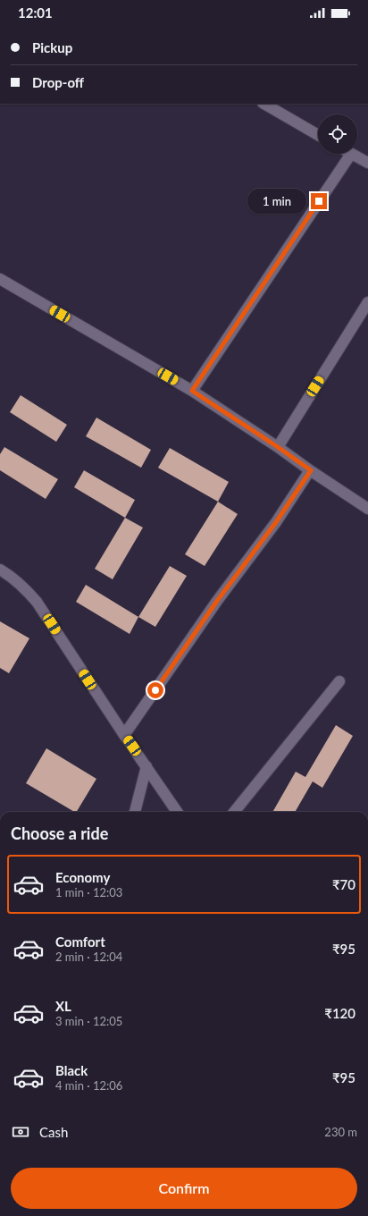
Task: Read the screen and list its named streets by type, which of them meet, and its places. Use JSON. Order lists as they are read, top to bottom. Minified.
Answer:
{"page":{"status":"12:01","banner":["Pickup","Drop-off"],"bubble":"1 min","heading":"Choose a ride","list":[{"name":"Economy","note":"1 min · 12:03","value":"₹70"},{"name":"Comfort","note":"2 min · 12:04","value":"₹95"},{"name":"XL","note":"3 min · 12:05","value":"₹120"},{"name":"Black","note":"4 min · 12:06","value":"₹95"}],"pay":["Cash","230 m"],"buttons":"Confirm"}}
